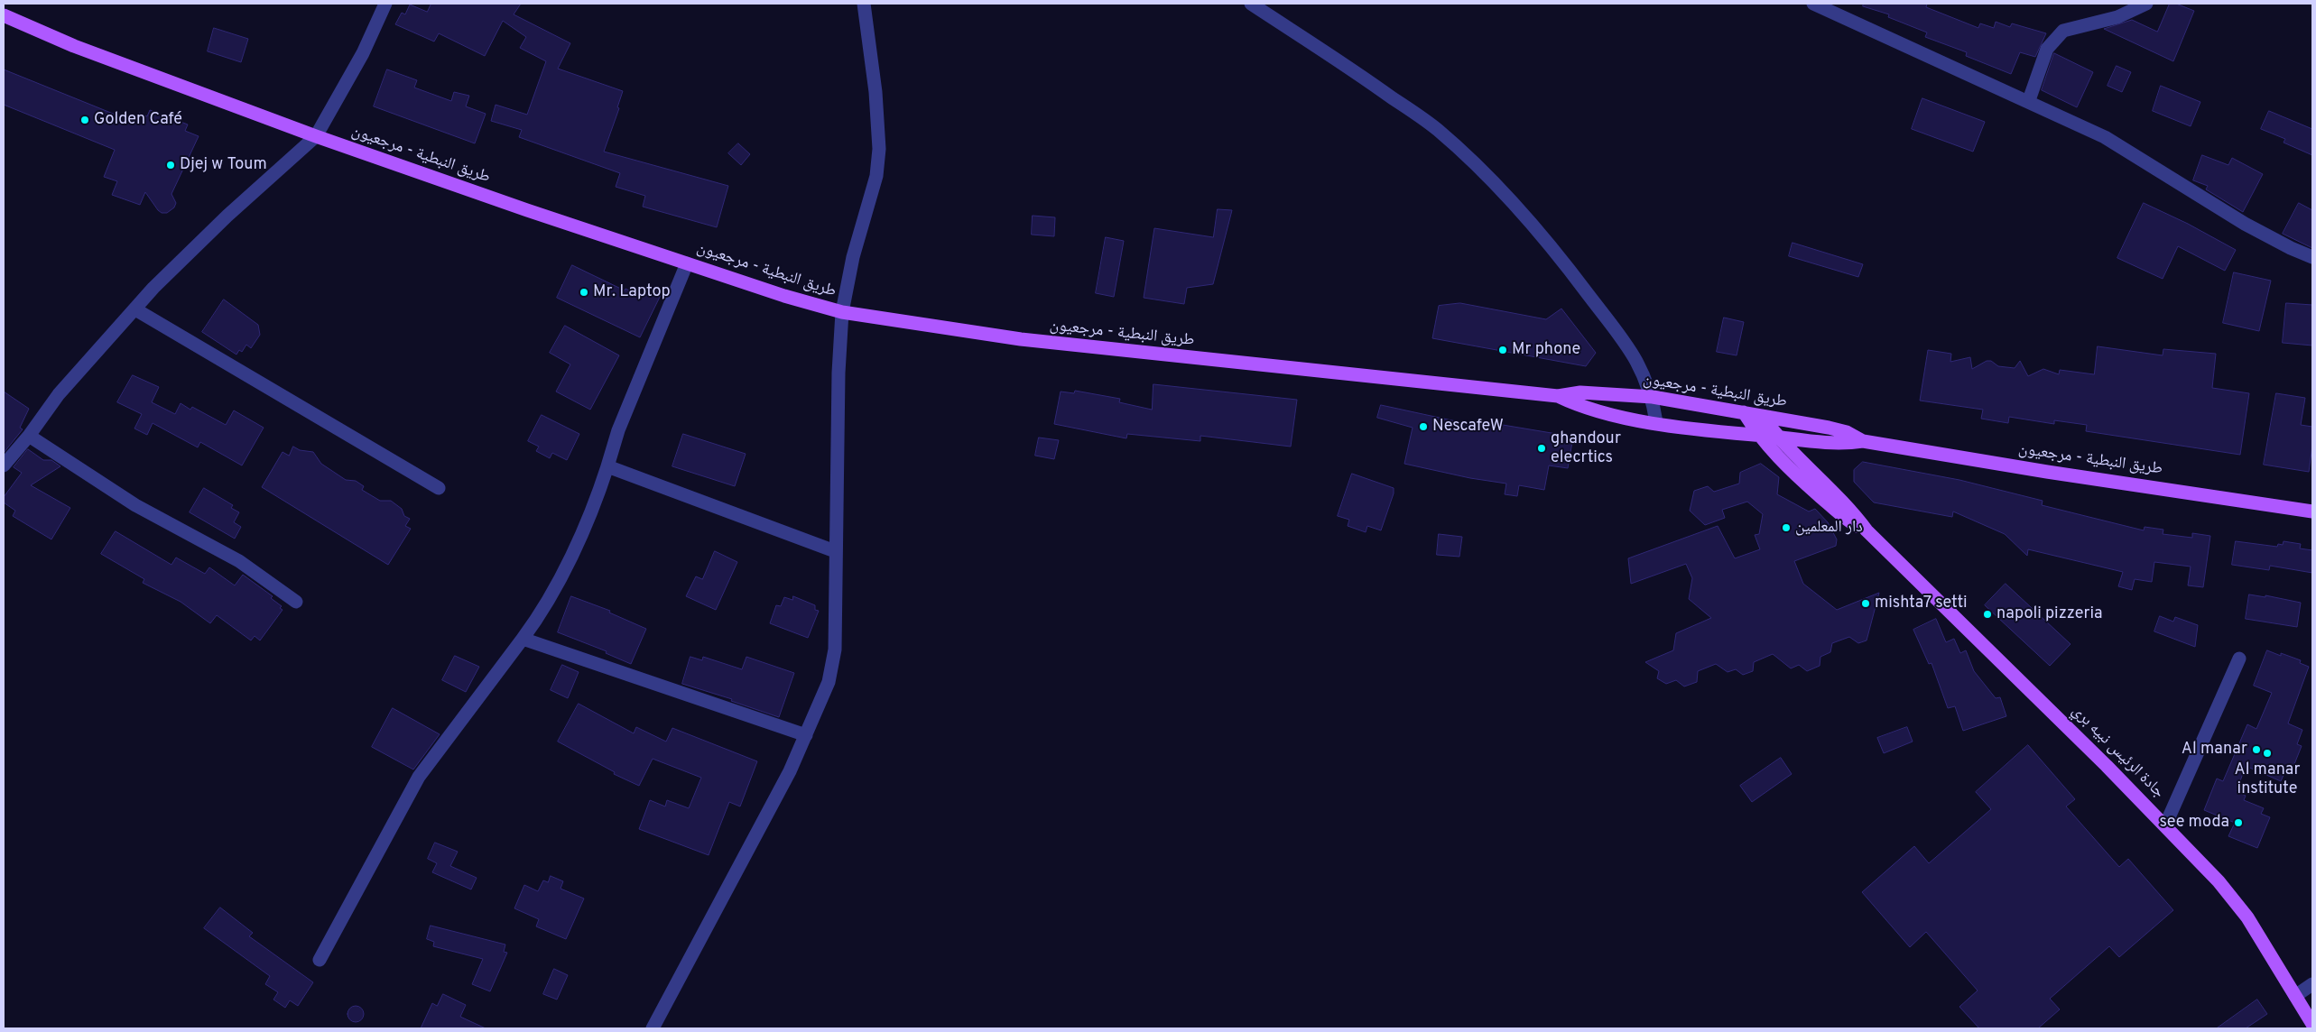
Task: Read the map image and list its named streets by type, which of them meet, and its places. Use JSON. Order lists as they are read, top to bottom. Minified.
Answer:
{"streets":{"main road":["طريق النبطية - مرجعيون","جادة الرئيس نبيه بري"]},"crossings":[["طريق النبطية - مرجعيون","جادة الرئيس نبيه بري"]],"places":["Golden Café","Djej w Toum","Mr. Laptop","Mr phone","NescafeW","ghandour elecrtics","دار المعلمين","mishta7 setti","napoli pizzeria","Al manar","Al manar institute","see moda"]}
